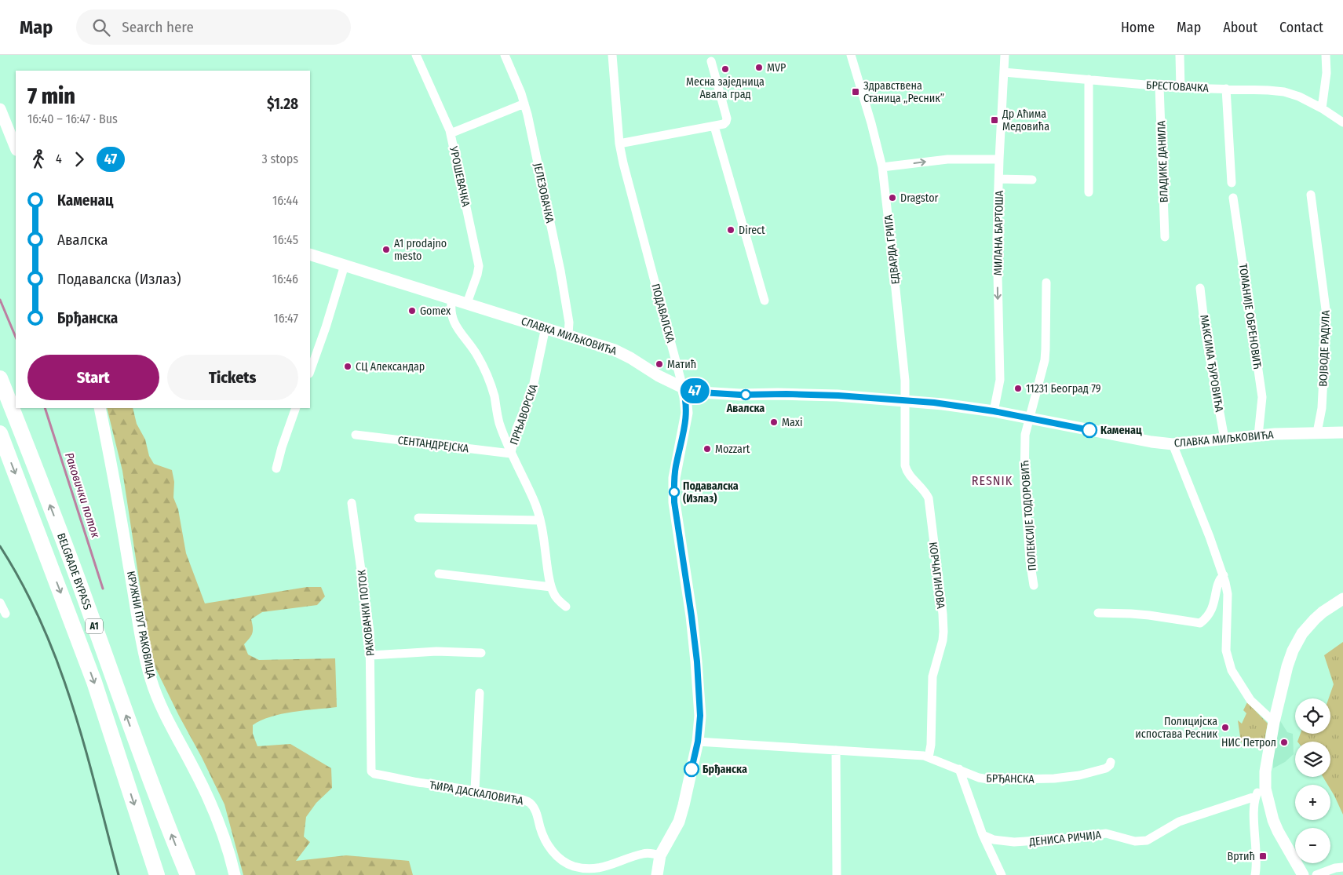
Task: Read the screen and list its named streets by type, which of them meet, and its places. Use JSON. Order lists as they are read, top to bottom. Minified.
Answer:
{"streets":{"highway":["BELGRADE BYPASS","A1"],"street":["БРЕСТОВАЧКА","ВЛАДИКЕ ДАНИЛА","УРОШЕВАЧКА","ЈЕЛЕЗОВАЧКА","МИЛАНА БАРТОША","ЕДВАРДА ГРИГА","ПОДАВАЛСКА","ТОМАНИЈЕ ОБРЕНОВИЋ","СЛАВКА МИЉКОВИЋА","ВОЈВОДЕ РАДУЛА","МАКСИМА ЂУРОВИЋА","ПРЊАВОРСКА","СЕНТАНДРЕЈСКА","ПОЛЕКСИЈЕ ТОДОРОВИЋ","КОРЧАГИНОВА","РАКОВАЧКИ ПОТОК","КРУЖНИ ПУТ РАКОВИЦА","БРЂАНСКА","ЋИРА ДАСКАЛОВИЋА","ДЕНИСА РИЧИЈА"]},"crossings":[["БРЕСТОВАЧКА","ВЛАДИКЕ ДАНИЛА"],["БРЕСТОВАЧКА","МИЛАНА БАРТОША"],["УРОШЕВАЧКА","СЛАВКА МИЉКОВИЋА"],["ЈЕЛЕЗОВАЧКА","СЛАВКА МИЉКОВИЋА"],["МИЛАНА БАРТОША","СЛАВКА МИЉКОВИЋА"],["ЕДВАРДА ГРИГА","СЛАВКА МИЉКОВИЋА"],["ЕДВАРДА ГРИГА","КОРЧАГИНОВА"],["ПОДАВАЛСКА","СЛАВКА МИЉКОВИЋА"],["ПОДАВАЛСКА","БРЂАНСКА"],["ПОДАВАЛСКА","ЋИРА ДАСКАЛОВИЋА"],["ТОМАНИЈЕ ОБРЕНОВИЋ","СЛАВКА МИЉКОВИЋА"],["СЛАВКА МИЉКОВИЋА","ВОЈВОДЕ РАДУЛА"],["СЛАВКА МИЉКОВИЋА","МАКСИМА ЂУРОВИЋА"],["СЛАВКА МИЉКОВИЋА","ПРЊАВОРСКА"],["СЛАВКА МИЉКОВИЋА","ПОЛЕКСИЈЕ ТОДОРОВИЋ"],["СЛАВКА МИЉКОВИЋА","КОРЧАГИНОВА"],["ПРЊАВОРСКА","СЕНТАНДРЕЈСКА"],["КОРЧАГИНОВА","БРЂАНСКА"],["РАКОВАЧКИ ПОТОК","ЋИРА ДАСКАЛОВИЋА"]],"one_way":["МИЛАНА БАРТОША"],"districts":["RESNIK"],"water":["Раковички поток"],"places":{"other":["MVP","Месна заједница Авала град","Dragstor","Direct","A1 prodajno mesto","Gomex","Матић","СЦ Александар","11231 Београд 79","Авалска","Maxi","Каменац","Mozzart","Подавалска (Излаз)","Полицијска испостава Ресник","НИС Петрол","Брђанска"],"transit":["Здравствена Станица „Ресник”","Др Аћима Медовића","Вртић"]},"lines":["bus line 47"],"page":{"header":"Map","search":"Search here","nav":["Home","Map","About","Contact"],"on_map":"47","heading":["7 min","16:40 – 16:47 · Bus","$1.28"],"legs":["4","47","3 stops"],"list":[{"name":"Каменац","value":"16:44"},{"name":"Авалска","value":"16:45"},{"name":"Подавалска (Излаз)","value":"16:46"},{"name":"Брђанска","value":"16:47"}],"buttons":["Start","Tickets"],"map_buttons":["+","−"]}}
